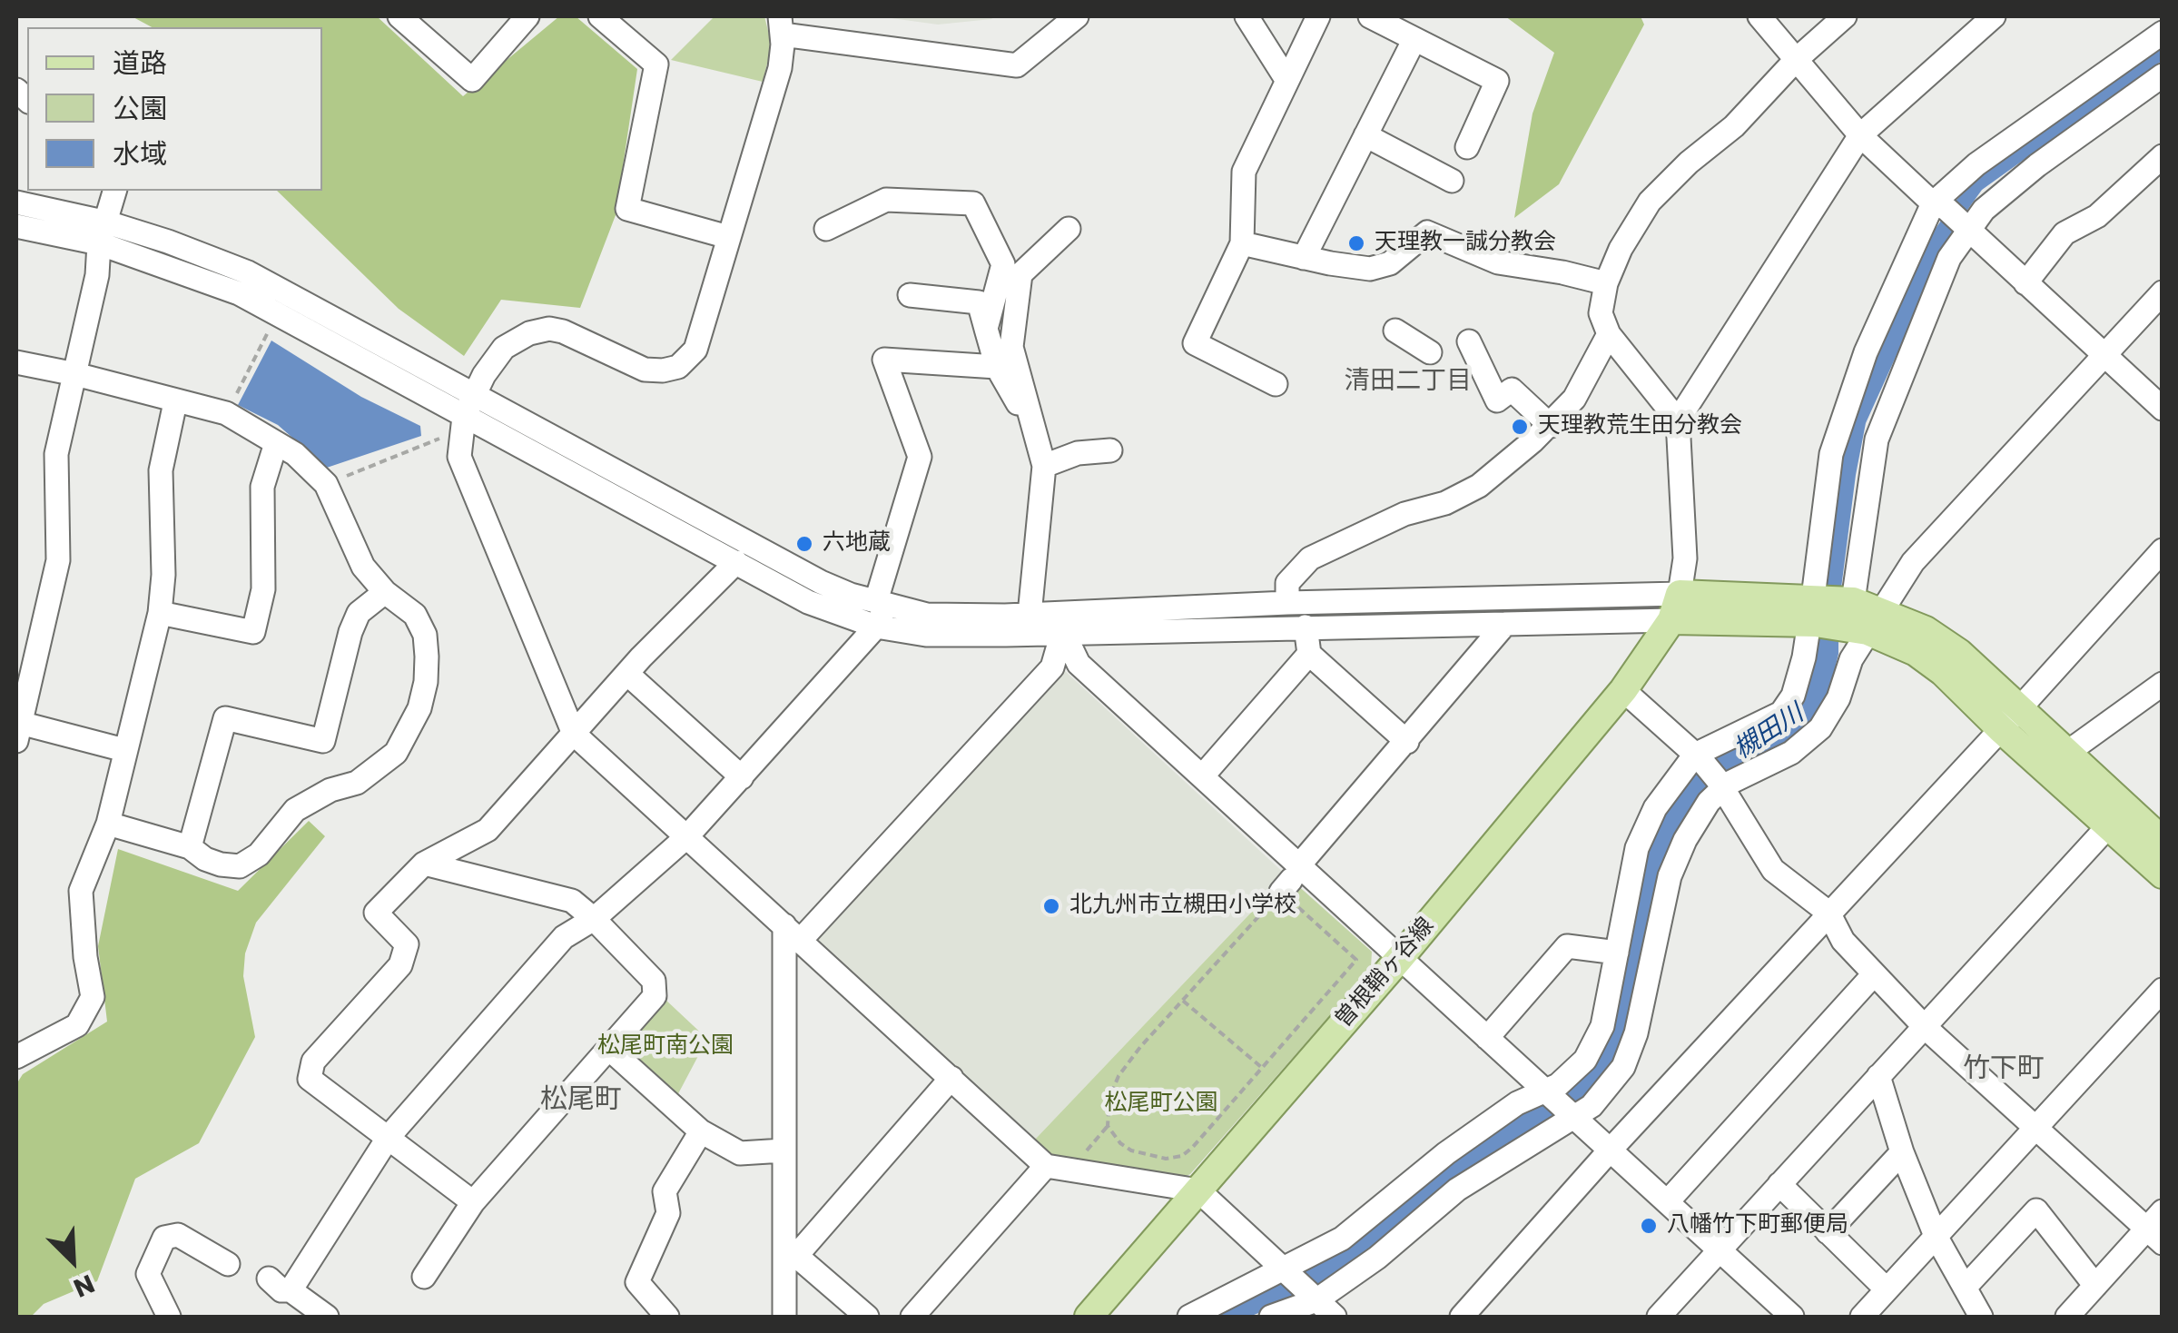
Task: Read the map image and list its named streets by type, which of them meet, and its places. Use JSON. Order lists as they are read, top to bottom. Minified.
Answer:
{"streets":{"main road":["曽根鞘ヶ谷線"]},"districts":["清田二丁目","竹下町","松尾町"],"water":["槻田川"],"parks":["松尾町南公園","松尾町公園"],"places":["天理教一誠分教会","天理教荒生田分教会","六地蔵","北九州市立槻田小学校","八幡竹下町郵便局"],"legend":["道路","公園","水域"],"north":"bottom right"}
